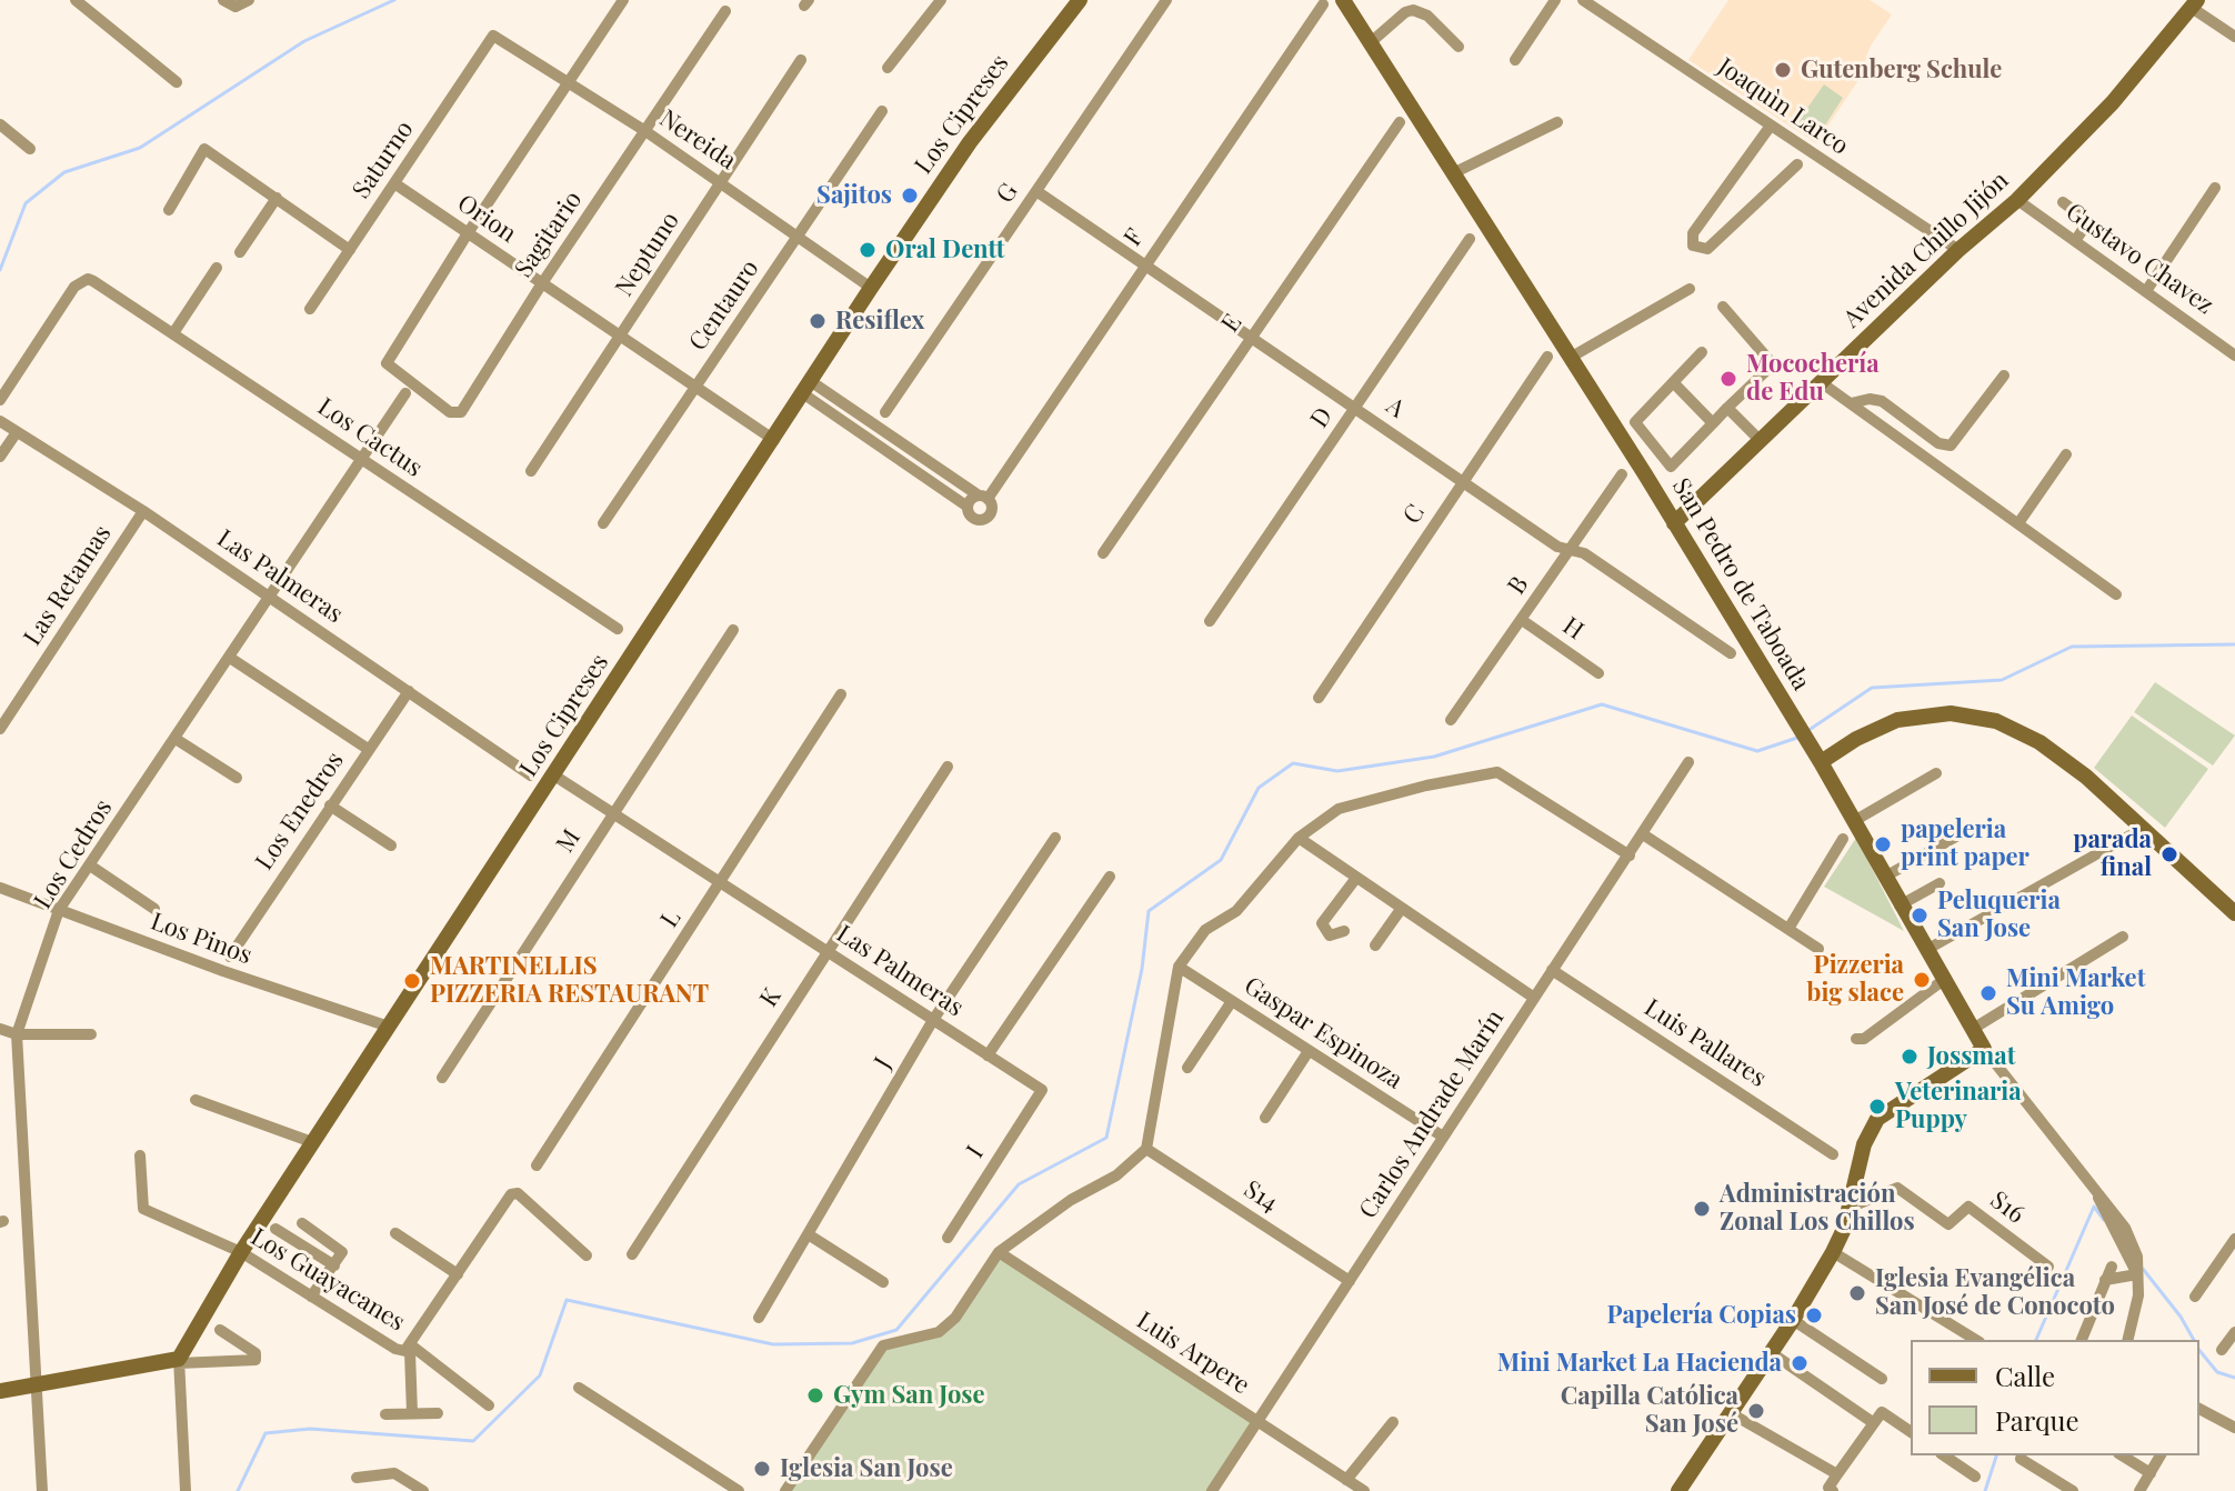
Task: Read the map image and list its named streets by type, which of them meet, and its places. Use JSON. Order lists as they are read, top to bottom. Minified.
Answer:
{"streets":{"street":["Joaquìn Larco","Los Cipreses","Nereida","Saturno","G","Orion","Sagitario","F","Avenida Chillo Jijón","Neptuno","Gustavo Chavez","Centauro","E","A","D","Los Cactus","C","Las Palmeras","San Pedro de Taboada","Las Retamas","B","H","Los Enedros","M","Los Cedros","L","Los Pinos","K","Gaspar Espinoza","Luis Pallares","J","Carlos Andrade Marín","I","S14","S16","Los Guayacanes","Luis Arpere"]},"crossings":[["Joaquìn Larco","Avenida Chillo Jijón"],["Los Cipreses","Nereida"],["Los Cipreses","Orion"],["Los Cipreses","Las Palmeras"],["Los Cipreses","Los Pinos"],["Los Cipreses","Los Guayacanes"],["Nereida","Saturno"],["Nereida","Sagitario"],["Nereida","Neptuno"],["Nereida","Centauro"],["Saturno","Orion"],["G","A"],["Orion","Sagitario"],["Orion","Neptuno"],["Orion","Centauro"],["F","A"],["Avenida Chillo Jijón","Gustavo Chavez"],["Avenida Chillo Jijón","San Pedro de Taboada"],["E","A"],["A","D"],["A","C"],["A","B"],["Las Palmeras","Las Retamas"],["Las Palmeras","Los Enedros"],["Las Palmeras","M"],["Las Palmeras","Los Cedros"],["Las Palmeras","L"],["Las Palmeras","K"],["Las Palmeras","J"],["Las Palmeras","I"],["B","H"],["Los Cedros","Los Pinos"],["Gaspar Espinoza","Carlos Andrade Marín"],["Luis Pallares","Carlos Andrade Marín"],["Carlos Andrade Marín","S14"],["Carlos Andrade Marín","Luis Arpere"]],"places":["Gutenberg Schule","Sajitos","Oral Dentt","Resiflex","Mocochería de Edu","papeleria print paper","parada final","Peluqueria San Jose","Pizzeria big slace","MARTINELLIS PIZZERIA RESTAURANT","Mini Market Su Amigo","Jossmat","Veterinaria Puppy","Administración Zonal Los Chillos","Iglesia Evangélica San José de Conocoto","Papelería Copias","Mini Market La Hacienda","Gym San Jose","Capilla Católica San José","Iglesia San Jose"],"legend":["Calle","Parque"]}
